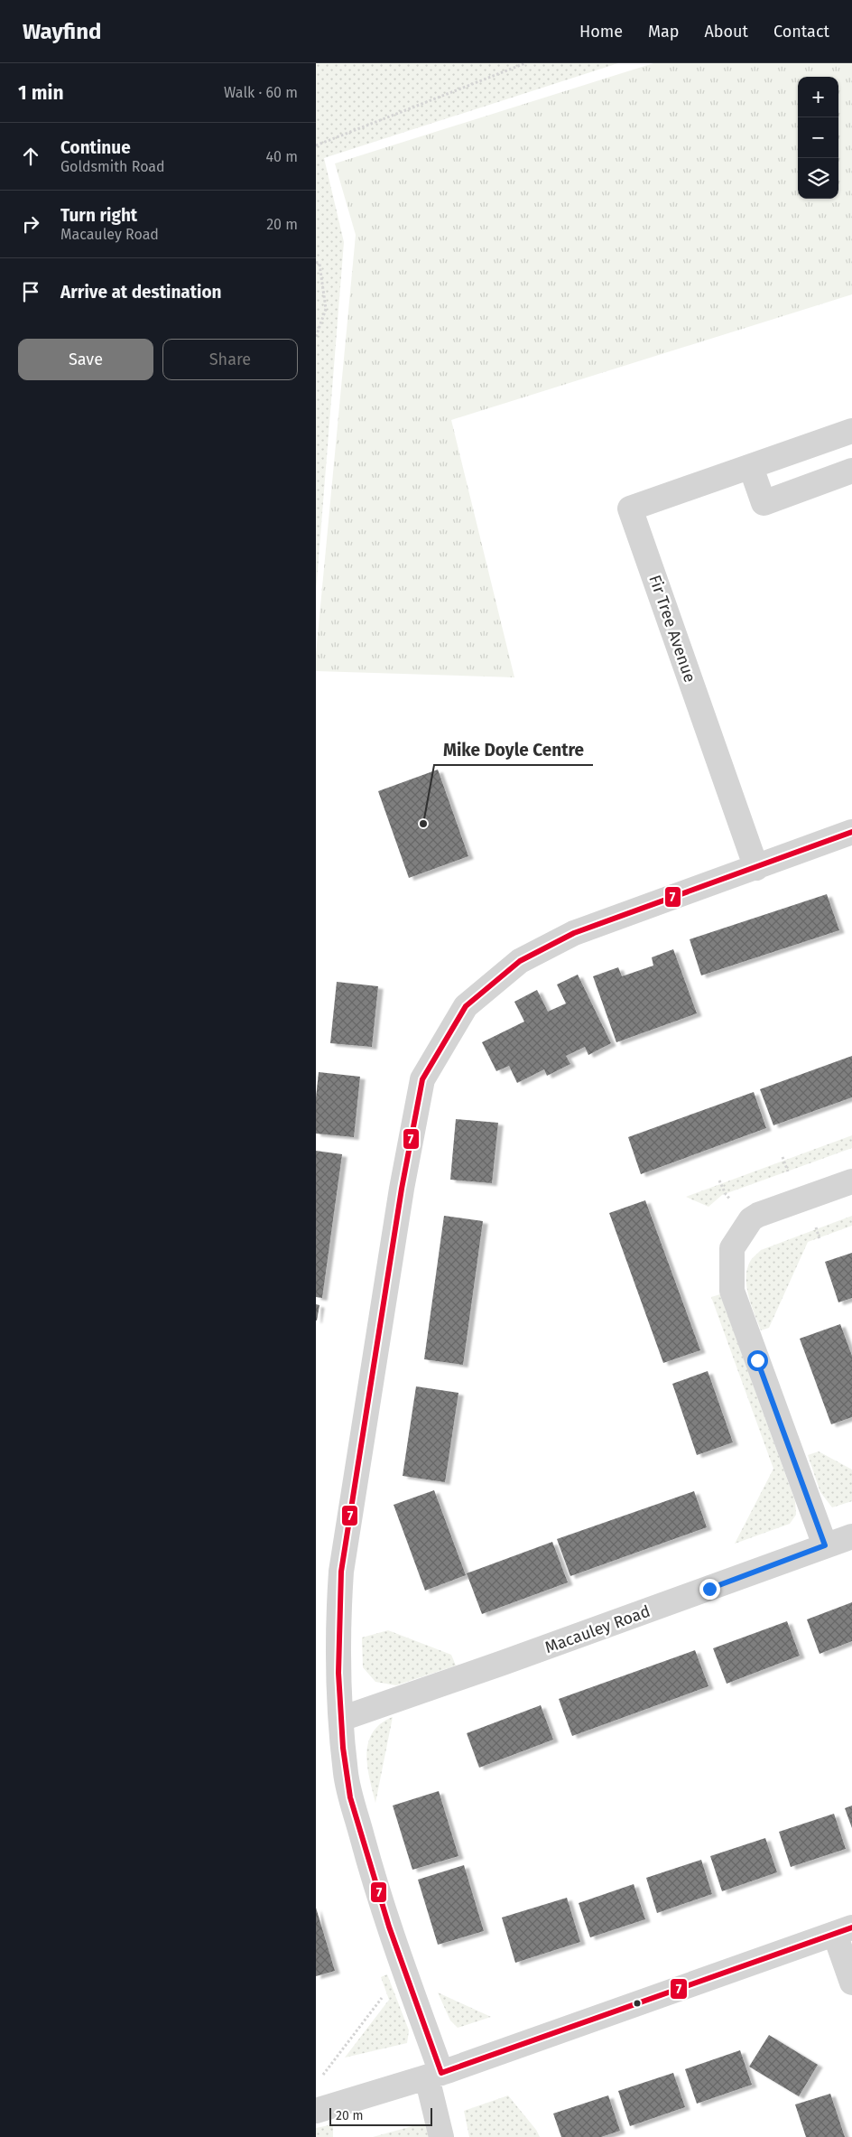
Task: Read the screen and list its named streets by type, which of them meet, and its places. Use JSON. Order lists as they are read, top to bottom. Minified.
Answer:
{"streets":{"street":["Fir Tree Avenue","Macauley Road"]},"places":["Mike Doyle Centre"],"lines":["transit line 7"],"scale_bar":"20 m","page":{"header":"Wayfind","nav":["Home","Map","About","Contact"],"heading":["1 min","Walk · 60 m"],"map_buttons":["+","−"],"list":[["Continue","Goldsmith Road","40 m"],["Turn right","Macauley Road","20 m"],"Arrive at destination"],"buttons":["Save","Share"],"scale":"20 m"}}
